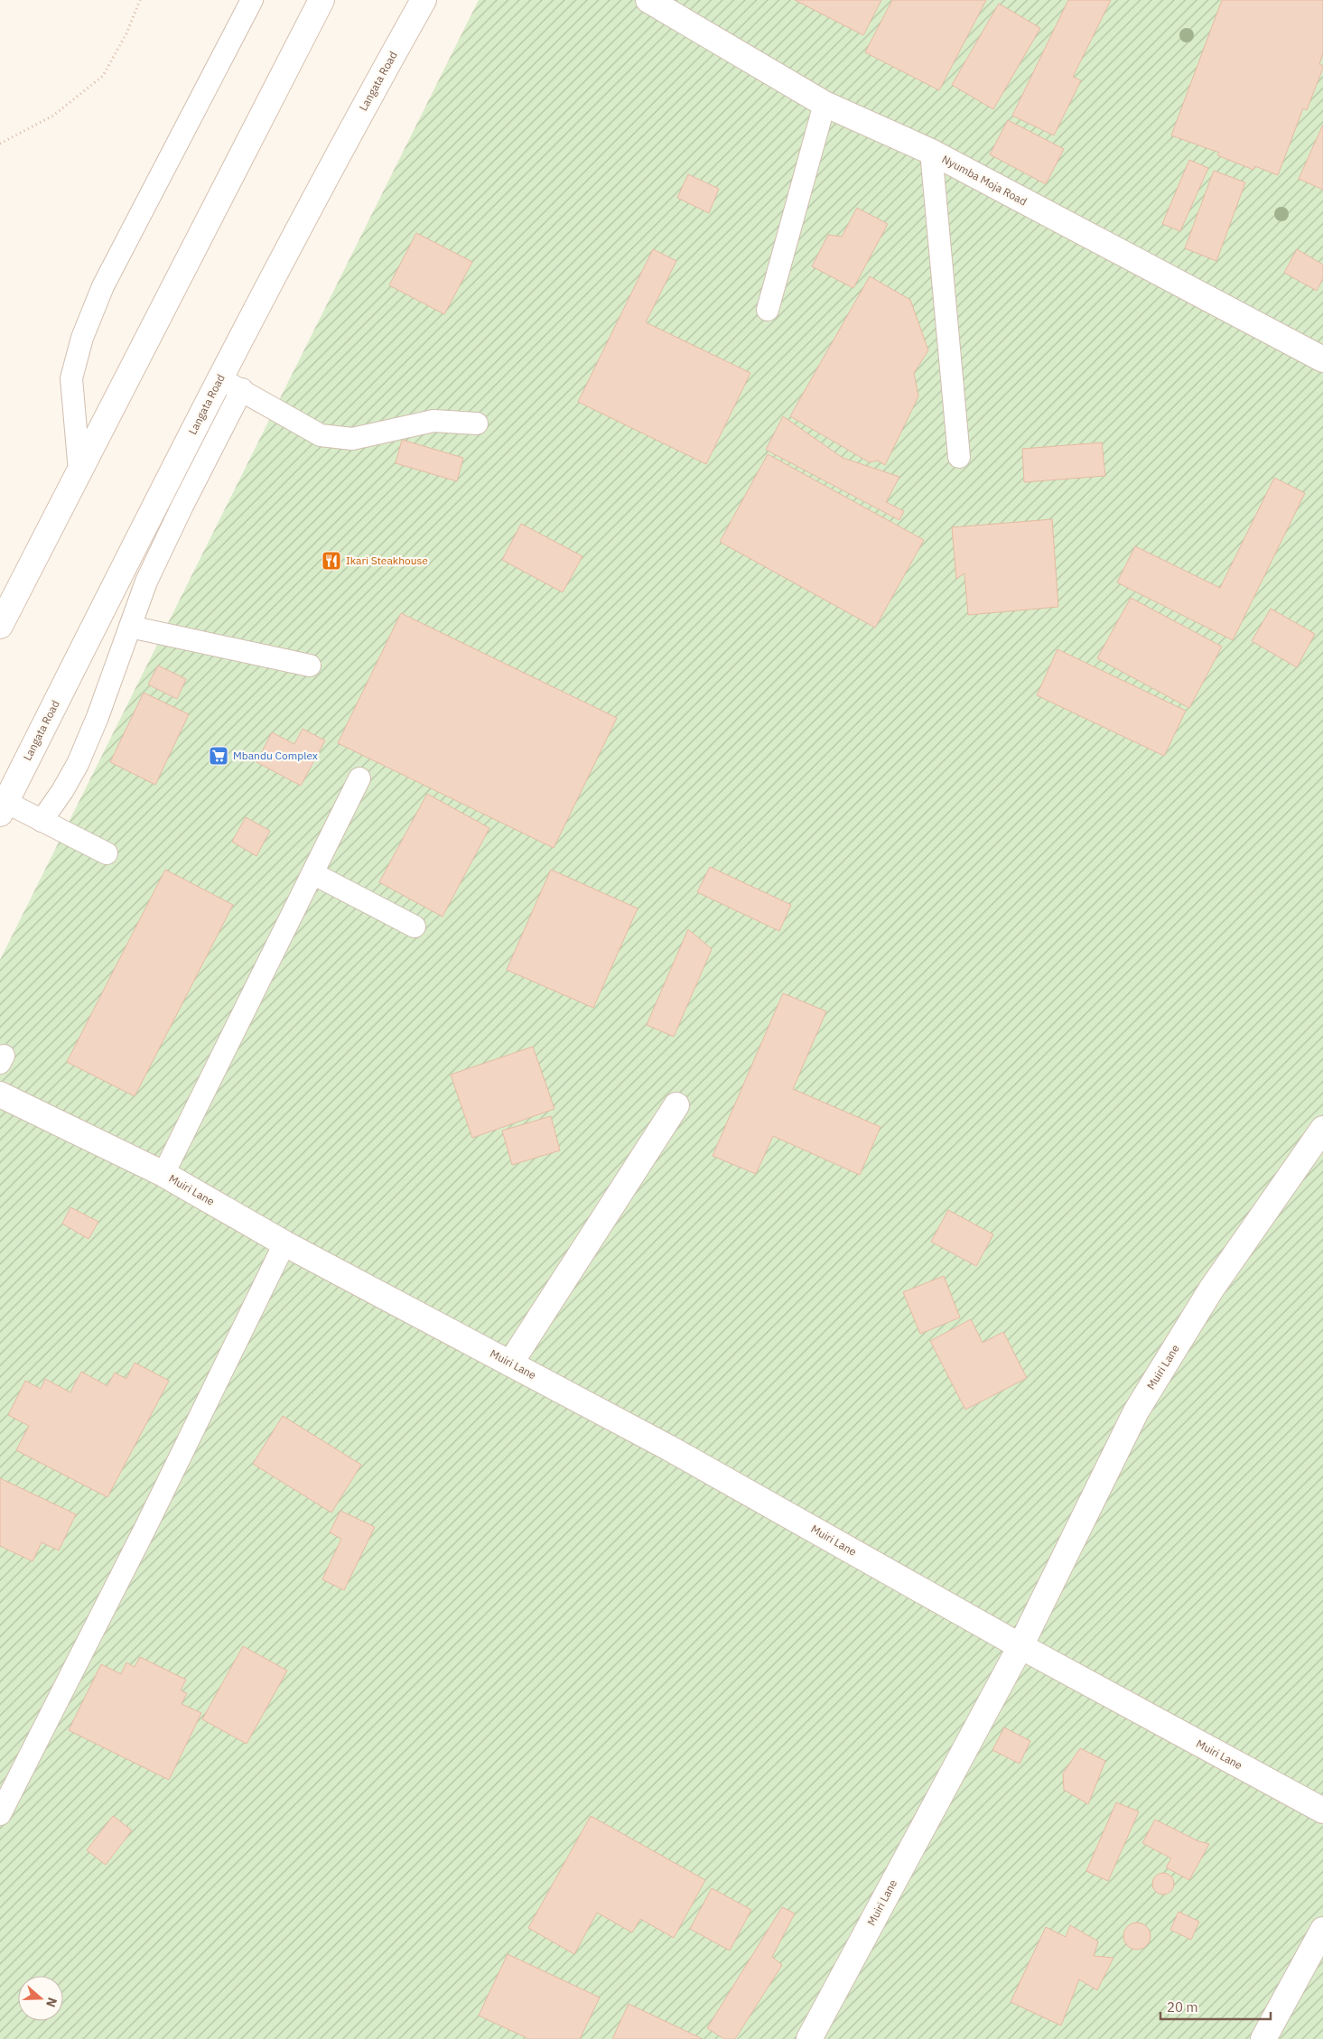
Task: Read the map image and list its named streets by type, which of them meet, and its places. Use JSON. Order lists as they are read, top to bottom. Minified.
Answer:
{"streets":{"street":["Langata Road","Nyumba Moja Road","Muiri Lane"]},"places":{"restaurant":["Ikari Steakhouse"],"supermarket":["Mbandu Complex"]},"scale_bar":"20 m","north":"right"}
